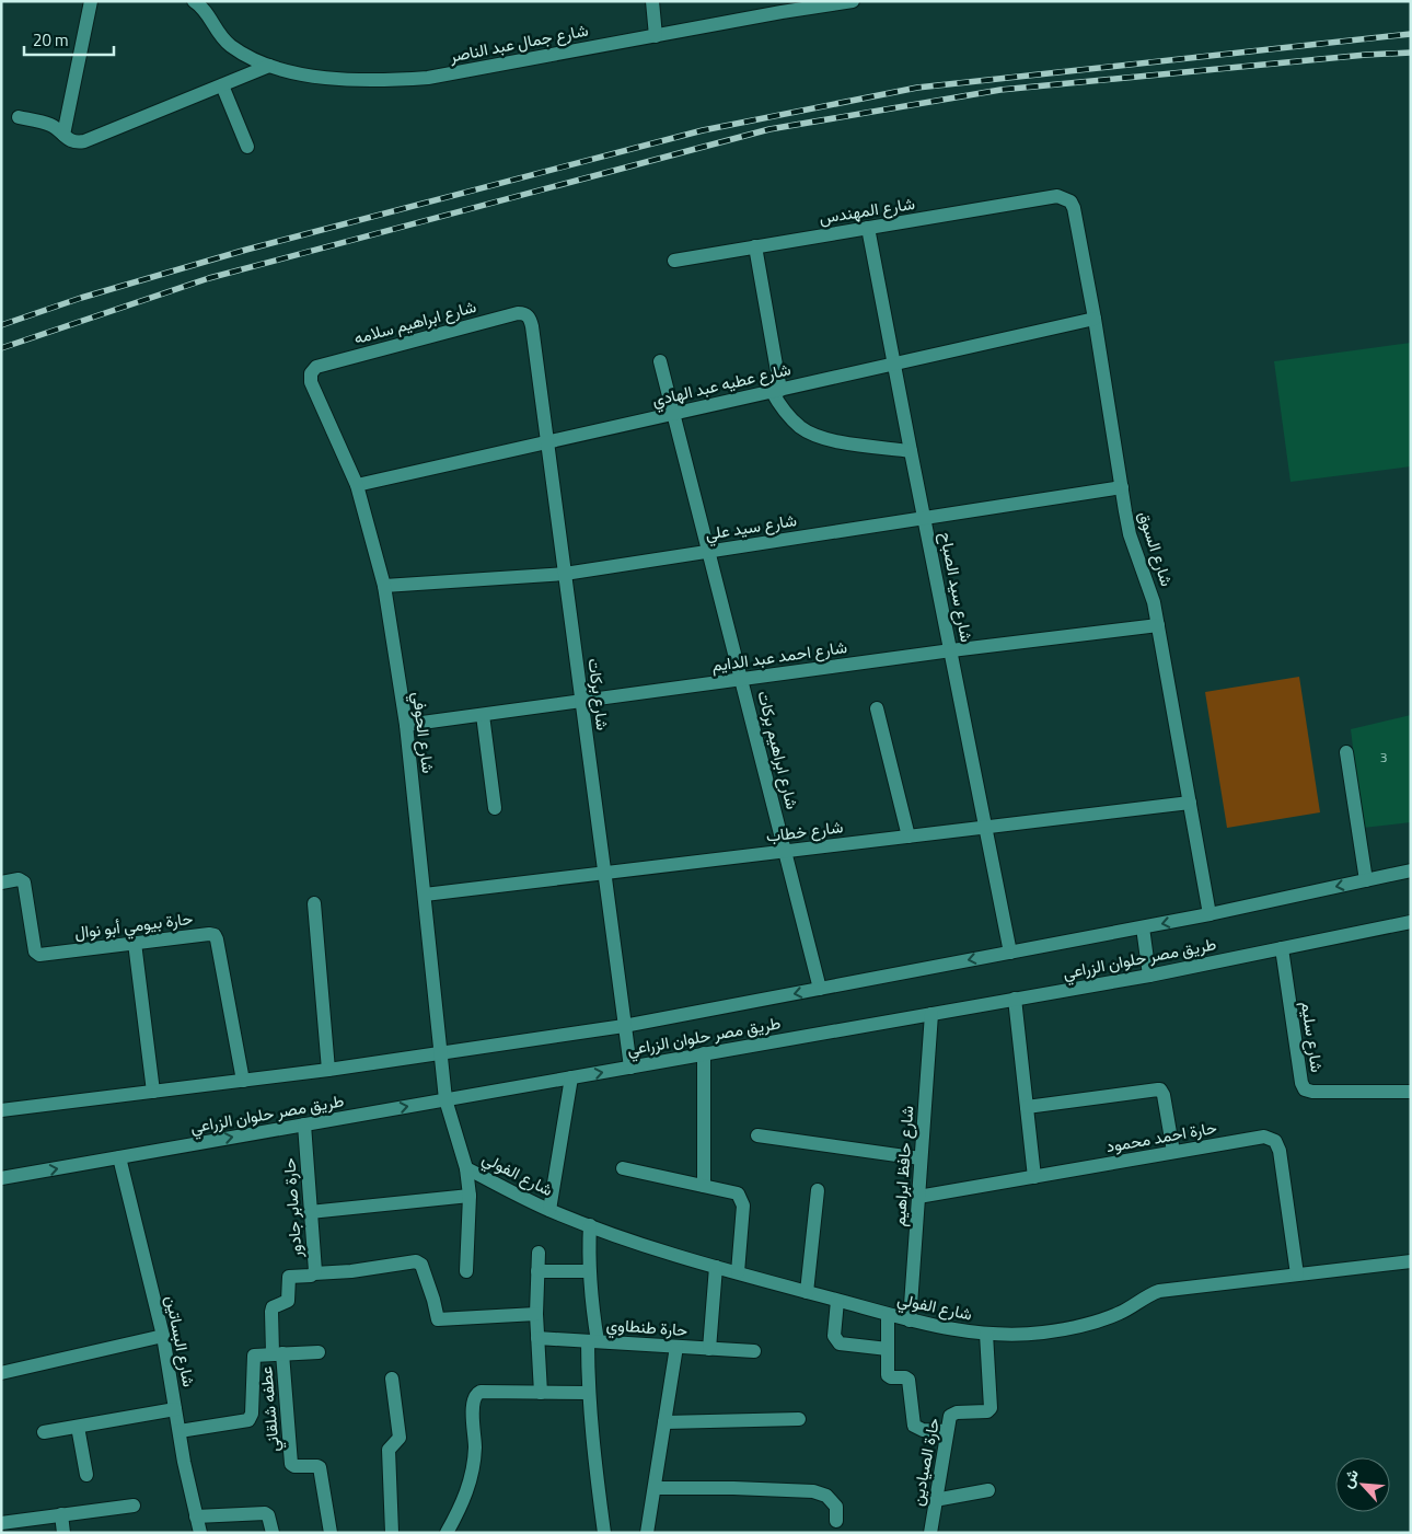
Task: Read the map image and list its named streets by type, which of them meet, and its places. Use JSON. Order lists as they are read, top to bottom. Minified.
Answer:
{"streets":{"street":["شارع جمال عبد الناصر","شارع المهندس","شارع ابراهيم سلامه","شارع عطيه عبد الهادي","شارع سيد علي","شارع السوق","شارع سيد الصباح","شارع احمد عبد الدايم","شارع بركات","شارع الحوفي","شارع ابراهيم بركات","شارع خطاب","حارة بيومي أبو نوال","طريق مصر حلوان الزراعي","شارع سليم","حارة احمد محمود","شارع حافظ ابراهيم","شارع الفولي","حارة صابر جادور","حارة طنطاوي","شارع البساتين","عطفه شلقاني","حارة الصيادين"]},"crossings":[["شارع المهندس","شارع السوق"],["شارع المهندس","شارع سيد الصباح"],["شارع ابراهيم سلامه","شارع بركات"],["شارع ابراهيم سلامه","شارع الحوفي"],["شارع عطيه عبد الهادي","شارع السوق"],["شارع عطيه عبد الهادي","شارع سيد الصباح"],["شارع عطيه عبد الهادي","شارع بركات"],["شارع عطيه عبد الهادي","شارع الحوفي"],["شارع عطيه عبد الهادي","شارع ابراهيم بركات"],["شارع سيد علي","شارع السوق"],["شارع سيد علي","شارع سيد الصباح"],["شارع سيد علي","شارع بركات"],["شارع سيد علي","شارع الحوفي"],["شارع سيد علي","شارع ابراهيم بركات"],["شارع السوق","شارع احمد عبد الدايم"],["شارع السوق","شارع خطاب"],["شارع السوق","طريق مصر حلوان الزراعي"],["شارع سيد الصباح","شارع احمد عبد الدايم"],["شارع سيد الصباح","شارع خطاب"],["شارع سيد الصباح","طريق مصر حلوان الزراعي"],["شارع احمد عبد الدايم","شارع بركات"],["شارع احمد عبد الدايم","شارع الحوفي"],["شارع احمد عبد الدايم","شارع ابراهيم بركات"],["شارع بركات","شارع خطاب"],["شارع بركات","طريق مصر حلوان الزراعي"],["شارع الحوفي","شارع خطاب"],["شارع الحوفي","طريق مصر حلوان الزراعي"],["شارع الحوفي","شارع الفولي"],["شارع ابراهيم بركات","شارع خطاب"],["شارع ابراهيم بركات","طريق مصر حلوان الزراعي"],["حارة بيومي أبو نوال","طريق مصر حلوان الزراعي"],["طريق مصر حلوان الزراعي","شارع سليم"],["طريق مصر حلوان الزراعي","شارع حافظ ابراهيم"],["طريق مصر حلوان الزراعي","حارة صابر جادور"],["طريق مصر حلوان الزراعي","شارع البساتين"],["حارة احمد محمود","شارع حافظ ابراهيم"],["حارة احمد محمود","شارع الفولي"],["شارع حافظ ابراهيم","شارع الفولي"],["شارع الفولي","حارة الصيادين"],["حارة صابر جادور","عطفه شلقاني"]],"house_numbers":["3"],"scale_bar":"20 m","north":"top left"}
